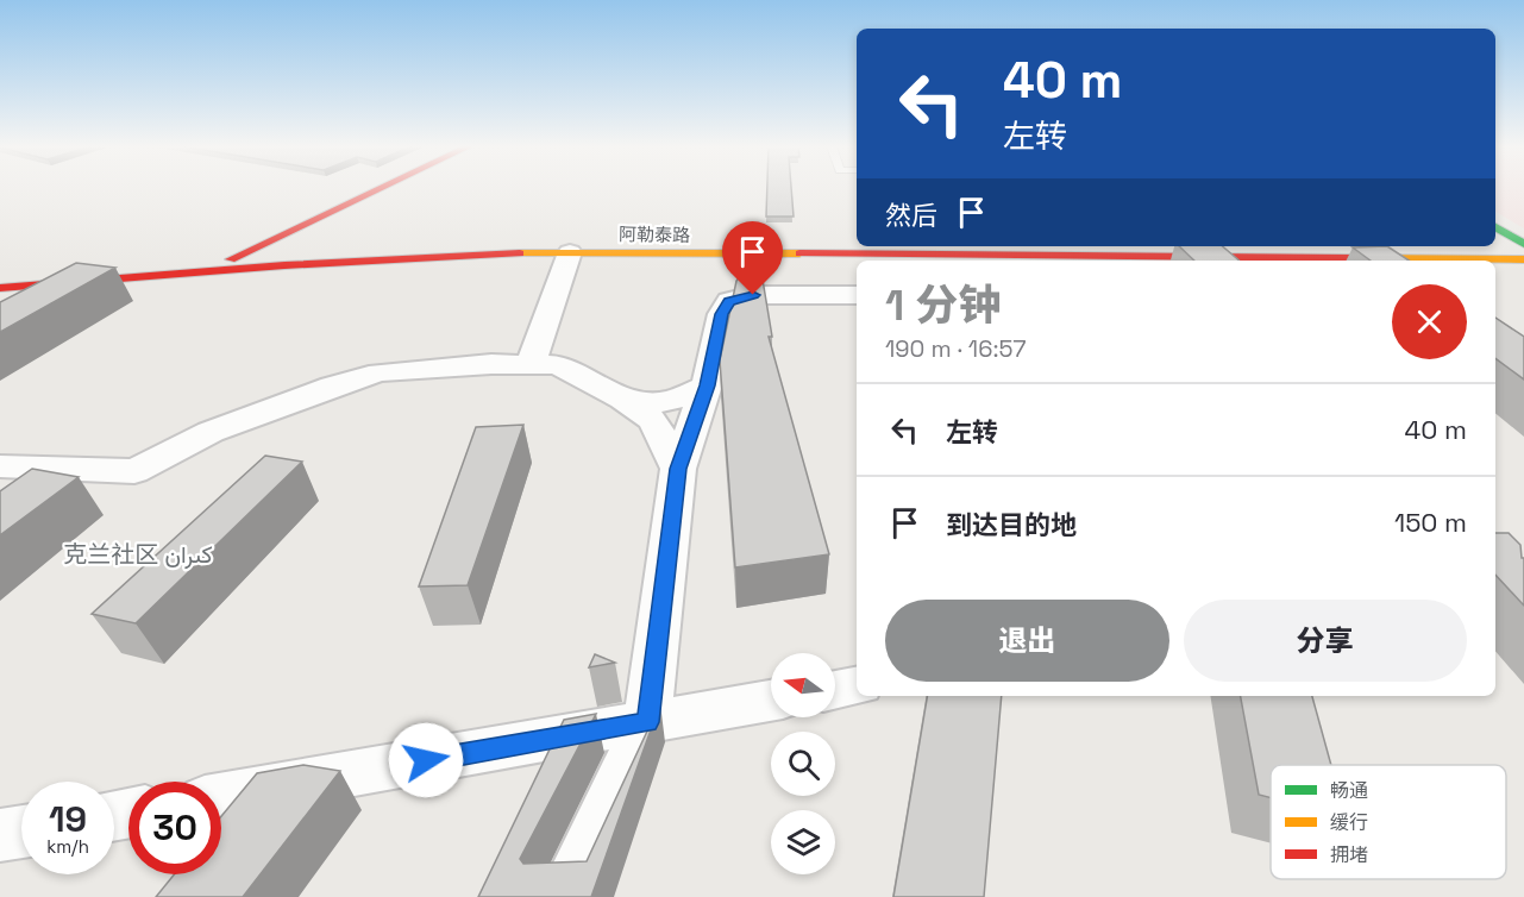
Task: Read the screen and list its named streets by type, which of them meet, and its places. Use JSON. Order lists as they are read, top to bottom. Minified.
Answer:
{"streets":{"street":["阿勒泰路"]},"districts":["克兰社区 كىران"],"legend":["畅通","缓行","拥堵"],"north":"left","page":{"turn":["40 m","左转"],"then":"然后","heading":["1 分钟","190 m · 16:57"],"list":[{"name":"左转","value":"40 m"},{"name":"到达目的地","value":"150 m"}],"buttons":["退出","分享"],"speed":"19 km/h","limit":"30"}}
